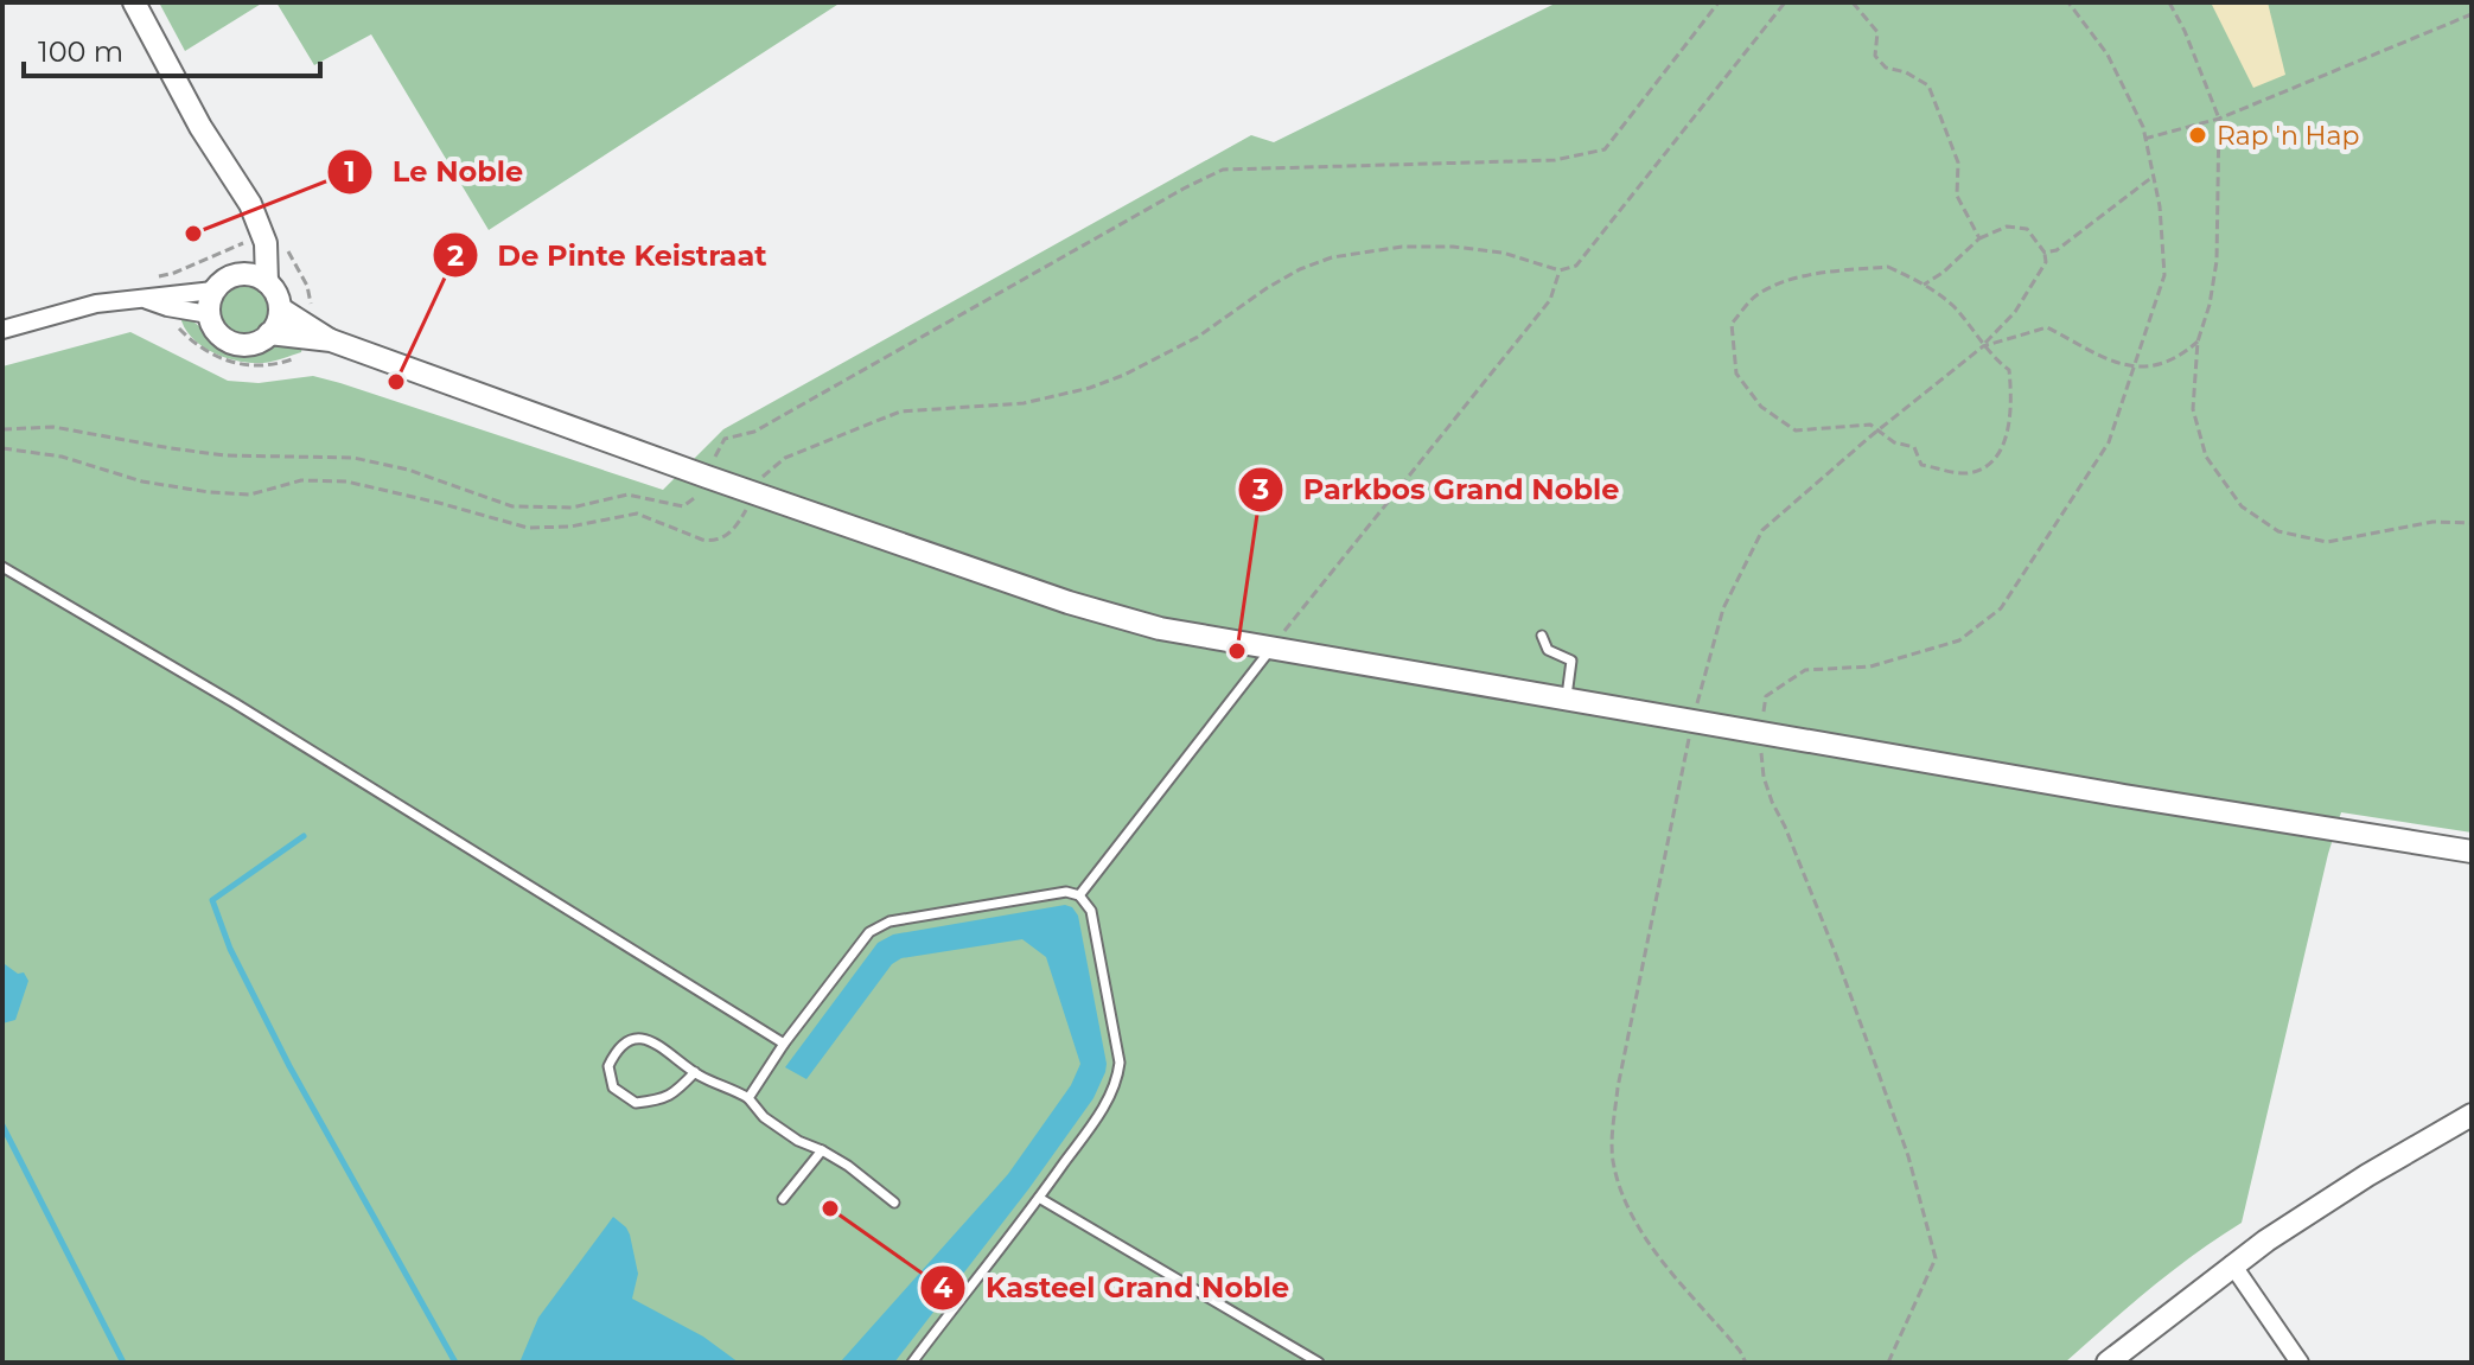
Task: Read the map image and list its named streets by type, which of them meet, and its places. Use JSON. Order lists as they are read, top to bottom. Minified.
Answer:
{"places":["Rap 'n Hap","Le Noble","De Pinte Keistraat","Parkbos Grand Noble","Kasteel Grand Noble"],"scale_bar":"100 m"}
